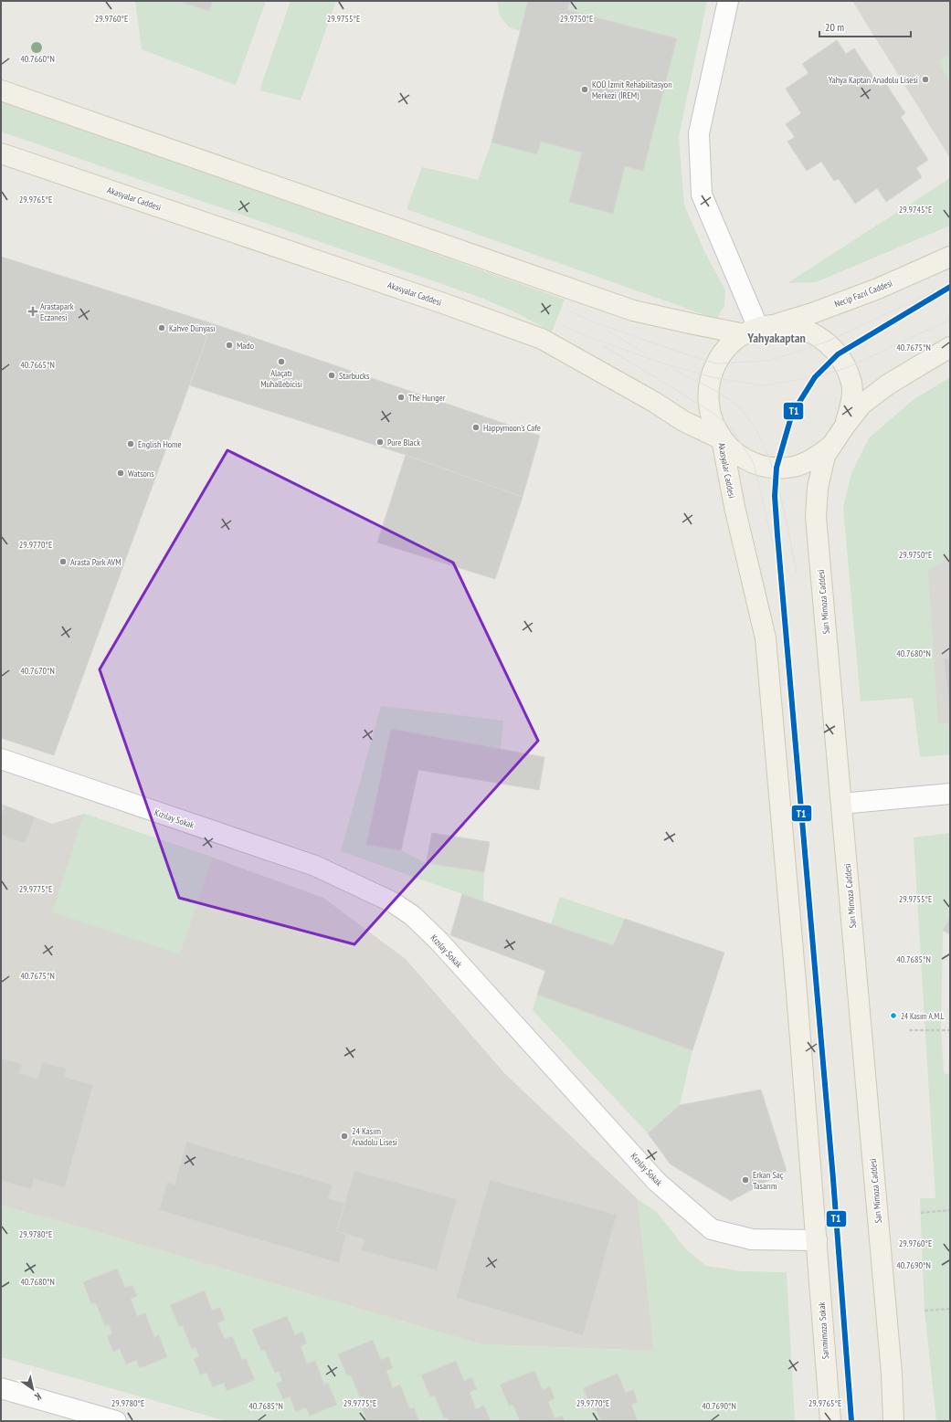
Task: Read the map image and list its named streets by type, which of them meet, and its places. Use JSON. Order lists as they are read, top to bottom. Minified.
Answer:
{"streets":{"main road":["Akasyalar Caddesi","Necip Fazıl Caddesi","Sarı Mimoza Caddesi","Sarımimoza Sokak"],"street":["Kızılay Sokak"]},"crossings":[["Akasyalar Caddesi","Kızılay Sokak"],["Akasyalar Caddesi","Sarımimoza Sokak"],["Kızılay Sokak","Sarımimoza Sokak"]],"districts":["Yahyakaptan"],"places":{"other":["Yahya Kaptan Anadolu Lisesi","KOÜ İzmit Rehabilitasyon Merkezi (İREM)","Kahve Dünyası","Mado","Alaçatı Muhallebicisi","Starbucks","The Hunger","Happymoon’s Cafe","Pure Black","English Home","Watsons","Arasta Park AVM","24 Kasım A.M.L","24 Kasım Anadolu Lisesi","Erkan Saç Tasarım"],"health":["Arastapark Eczanesi"]},"lines":["transit line T1"],"scale_bar":"20 m","north":"bottom right","coordinates":["29.9760°E","29.9755°E","29.9750°E","40.7660°N","29.9765°E","29.9745°E","40.7675°N","40.7665°N","29.9770°E","40.7680°N","40.7670°N","29.9775°E","40.7685°N","29.9780°E","40.7690°N"]}
